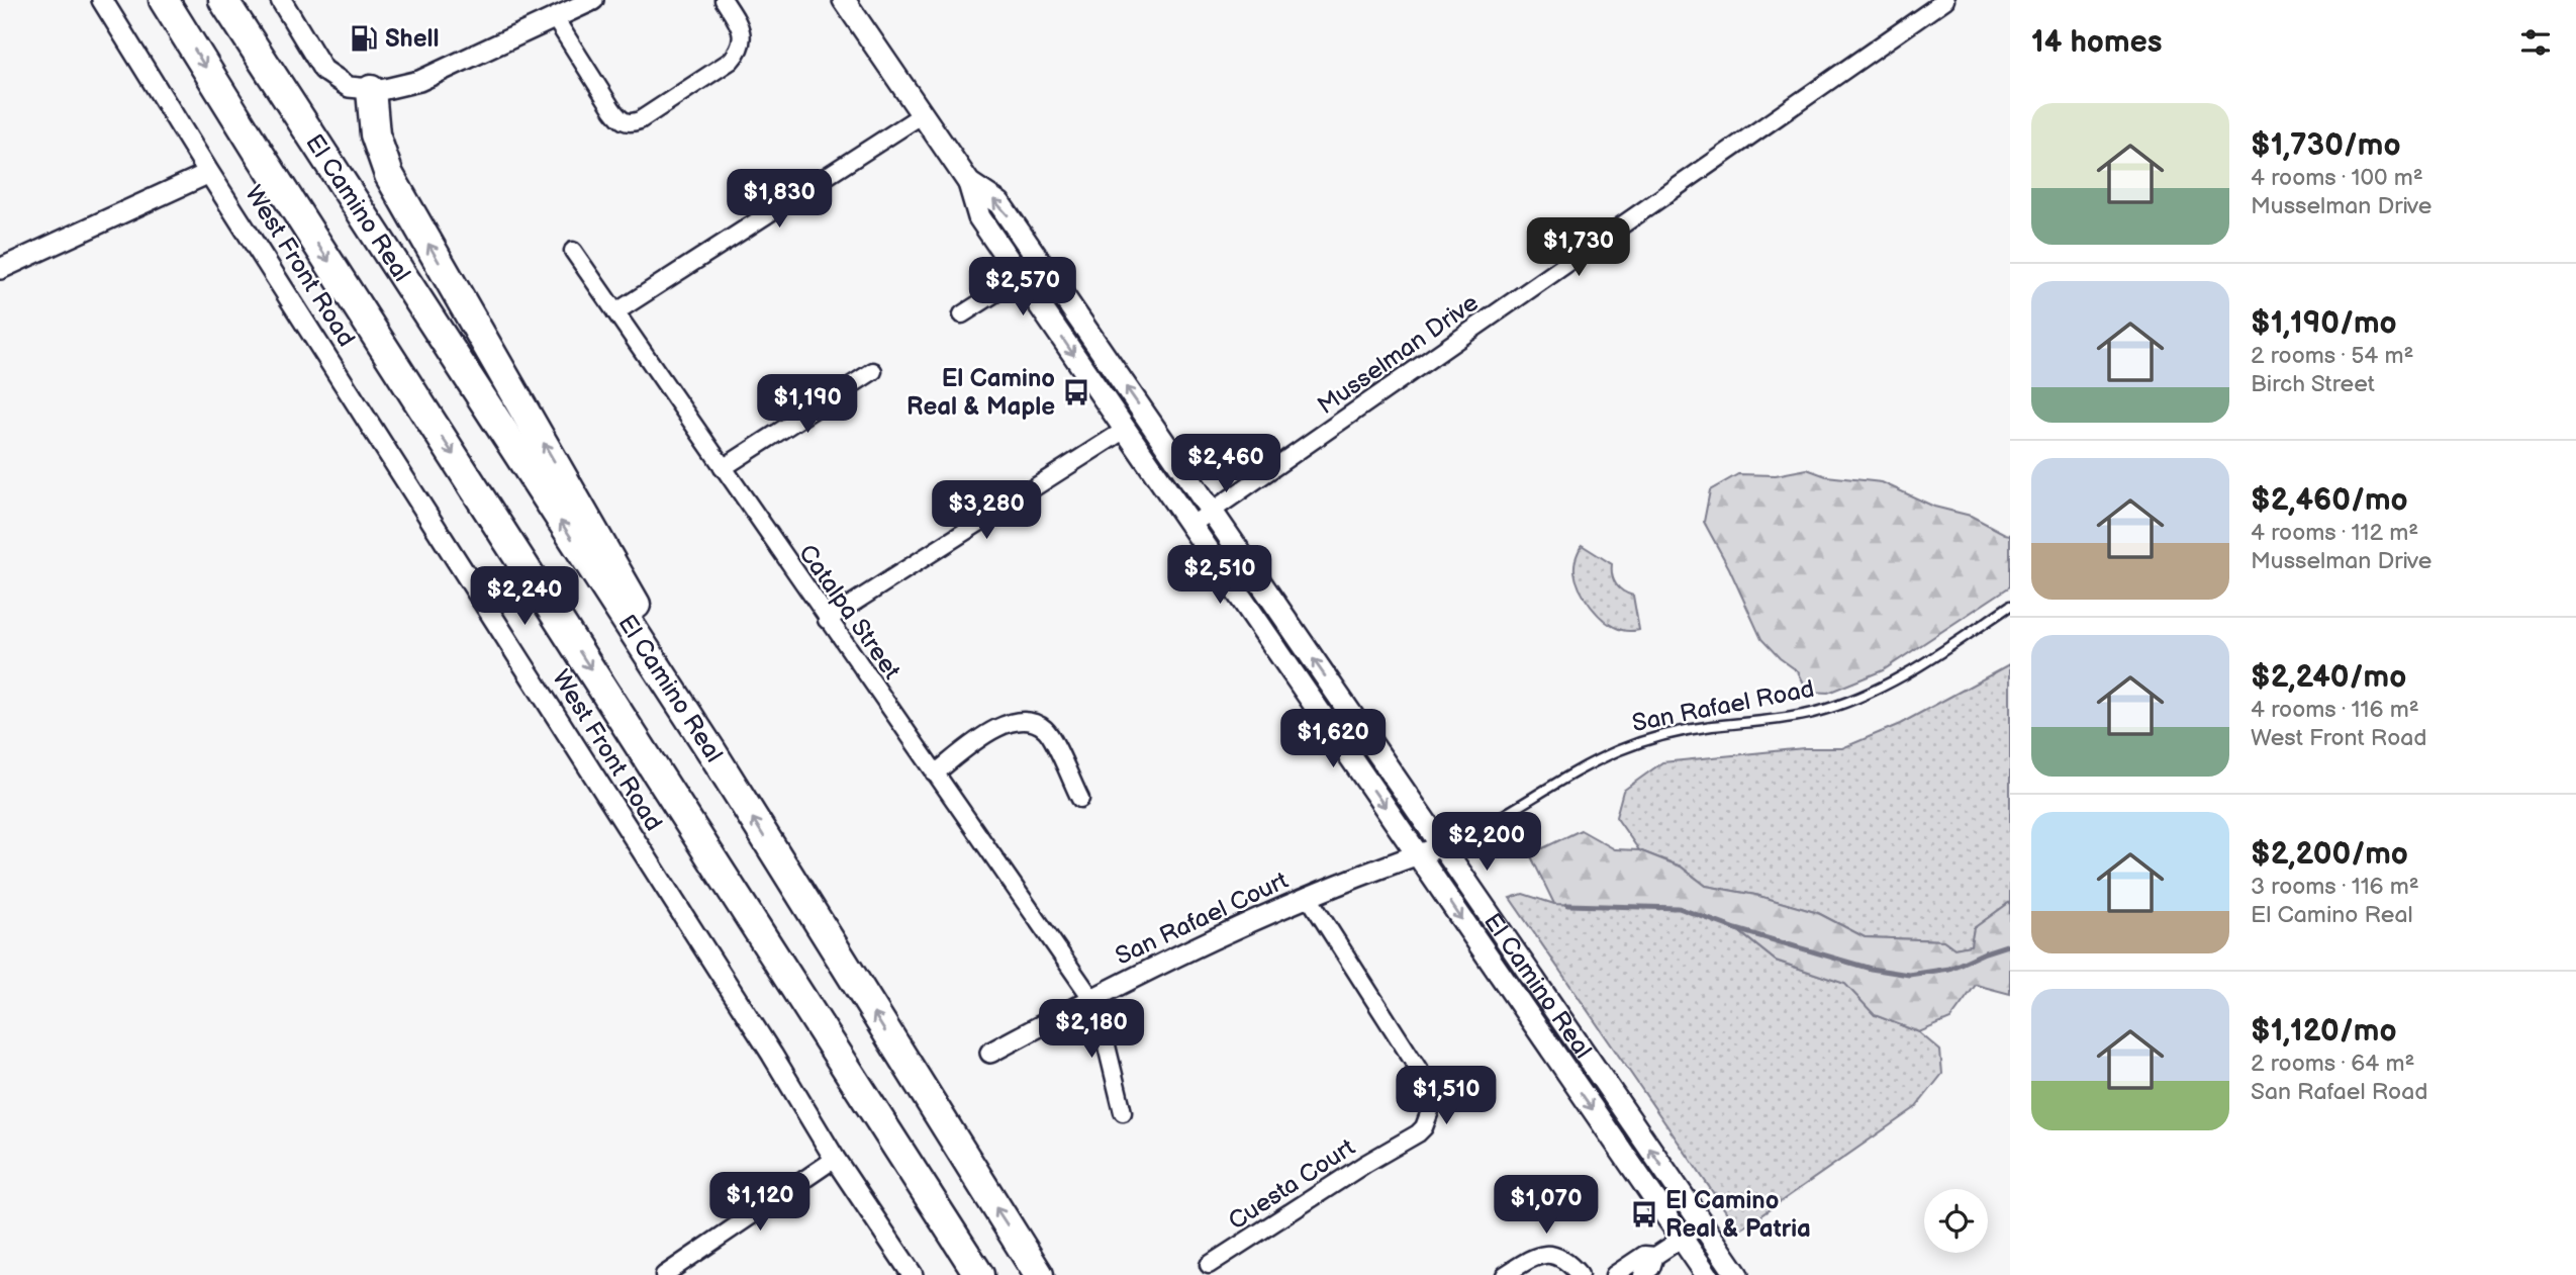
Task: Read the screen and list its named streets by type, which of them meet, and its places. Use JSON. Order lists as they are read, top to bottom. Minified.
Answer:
{"streets":{"highway":["El Camino Real"],"street":["West Front Road","Musselman Drive","Catalpa Street","San Rafael Court","Cuesta Court"],"lane":["San Rafael Road"]},"crossings":[["El Camino Real","Musselman Drive"],["El Camino Real","San Rafael Road"],["El Camino Real","San Rafael Court"],["Catalpa Street","San Rafael Court"],["San Rafael Road","San Rafael Court"],["San Rafael Court","Cuesta Court"]],"places":{"fuel station":["Shell"],"bus stop":["El Camino Real & Maple","El Camino Real & Patria"]},"page":{"heading":"14 homes","list":[{"name":"$1,730/mo","note":"4 rooms · 100 m² · Musselman Drive"},{"name":"$1,190/mo","note":"2 rooms · 54 m² · Birch Street"},{"name":"$2,460/mo","note":"4 rooms · 112 m² · Musselman Drive"},{"name":"$2,240/mo","note":"4 rooms · 116 m² · West Front Road"},{"name":"$2,200/mo","note":"3 rooms · 116 m² · El Camino Real"},{"name":"$1,120/mo","note":"2 rooms · 64 m² · San Rafael Road"}],"price":["$1,830","$1,730","$2,570","$1,190","$2,460","$3,280","$2,510","$2,240","$1,620","$2,200","$2,180","$1,510","$1,120","$1,070"]}}
